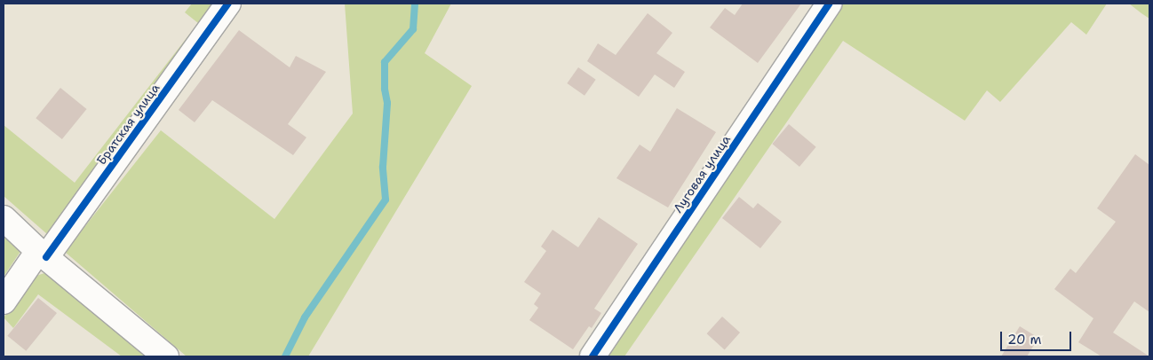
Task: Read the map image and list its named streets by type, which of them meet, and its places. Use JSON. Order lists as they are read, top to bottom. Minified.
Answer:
{"streets":{"street":["Братская улица","Луговая улица"]},"scale_bar":"20 m"}
